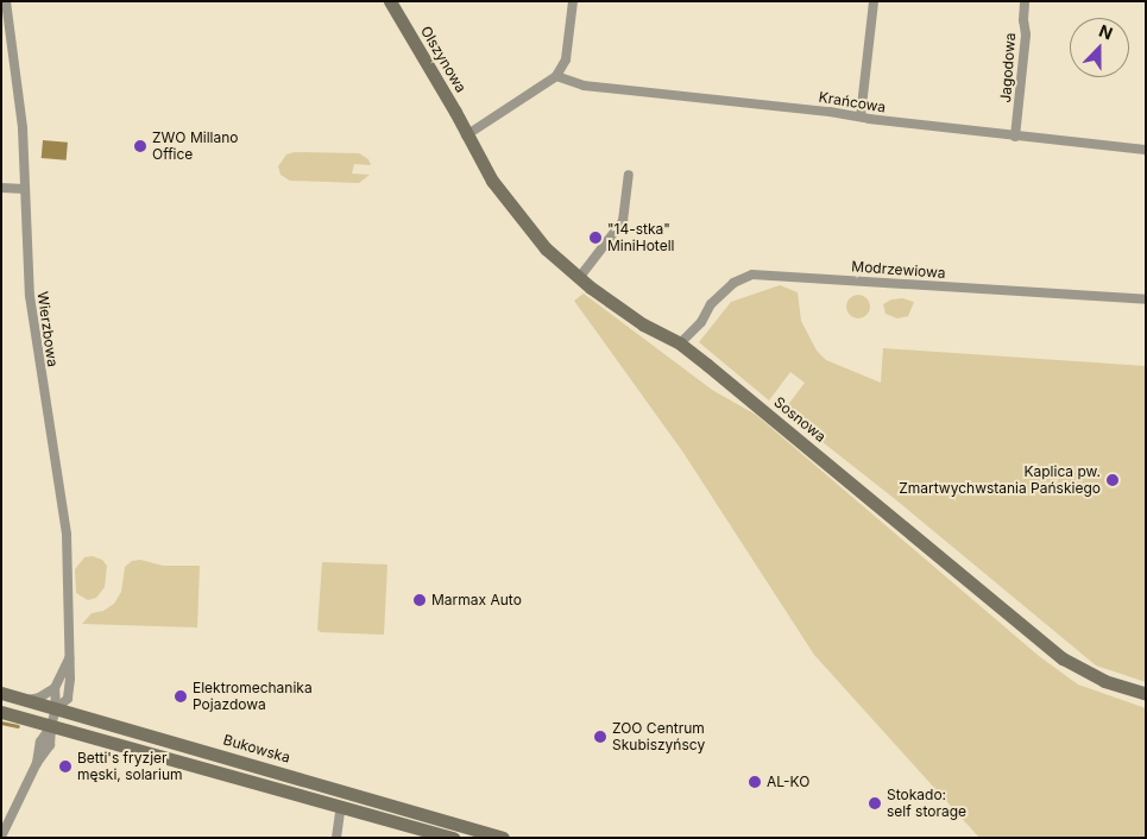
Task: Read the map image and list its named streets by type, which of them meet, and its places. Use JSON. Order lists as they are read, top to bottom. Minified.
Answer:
{"streets":{"street":["Olszynowa","Jagodowa","Krańcowa","Modrzewiowa","Wierzbowa","Sosnowa","Bukowska"]},"crossings":[["Olszynowa","Sosnowa"],["Jagodowa","Krańcowa"],["Modrzewiowa","Sosnowa"],["Wierzbowa","Bukowska"]],"places":["ZWO Millano Office","\"14-stka\" MiniHotell","Kaplica pw. Zmartwychwstania Pańskiego","Marmax Auto","Elektromechanika Pojazdowa","ZOO Centrum Skubiszyńscy","Betti's fryzjer męski, solarium","AL-KO","Stokado: self storage"],"north":"top"}
